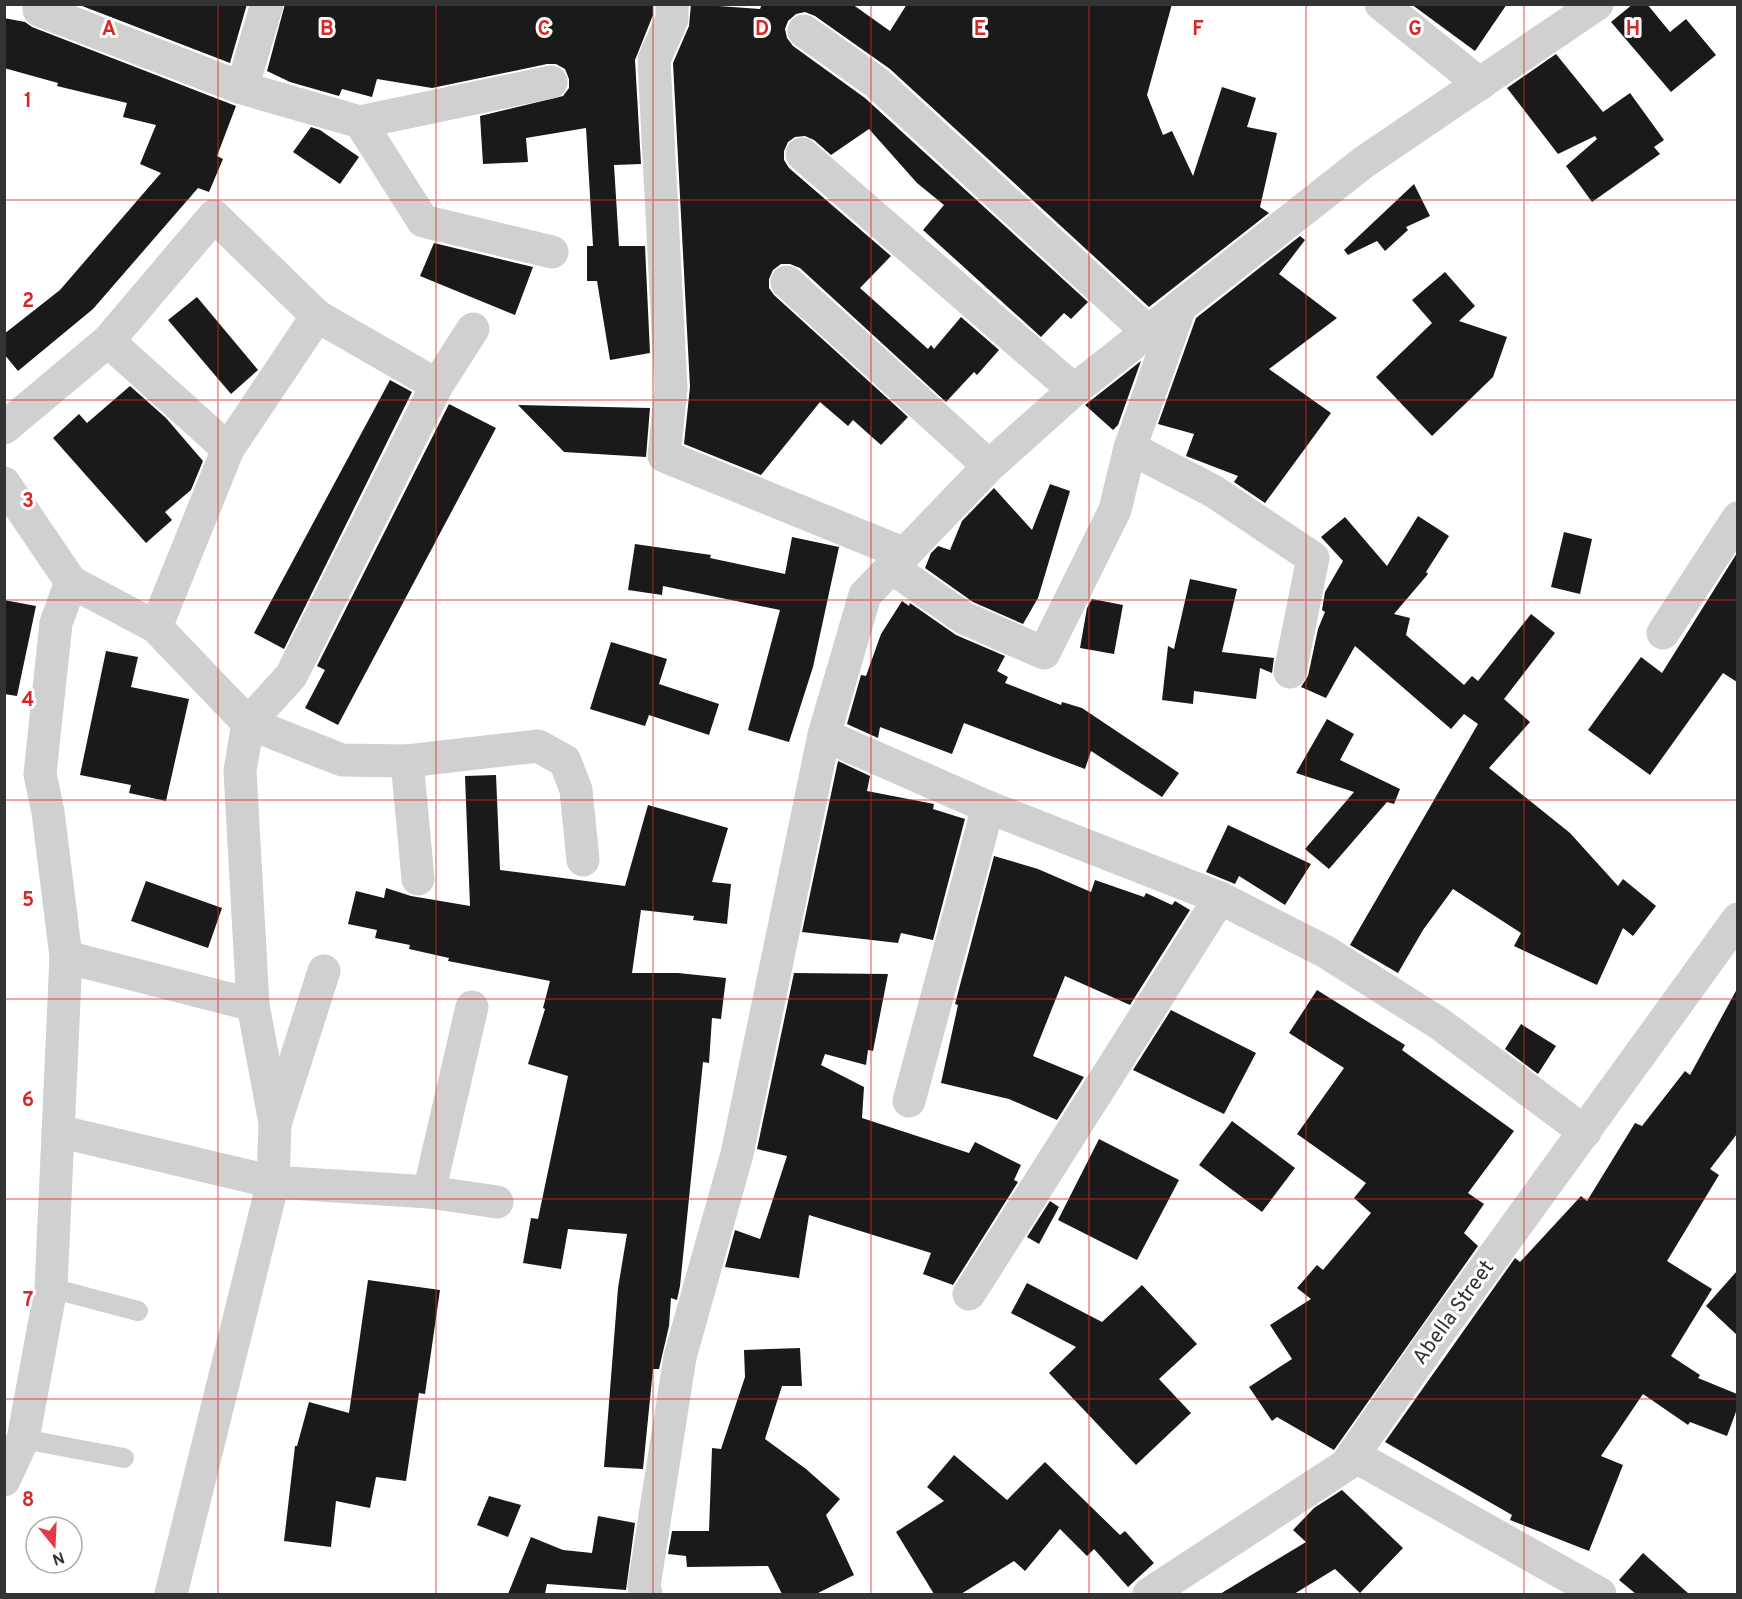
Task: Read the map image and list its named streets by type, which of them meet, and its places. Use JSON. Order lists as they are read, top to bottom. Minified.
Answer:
{"streets":{"street":["Abella Street"]},"north":"bottom","grid":{"columns":["A","B","C","D","E","F","G","H"],"rows":["1","2","3","4","5","6","7","8"]}}
